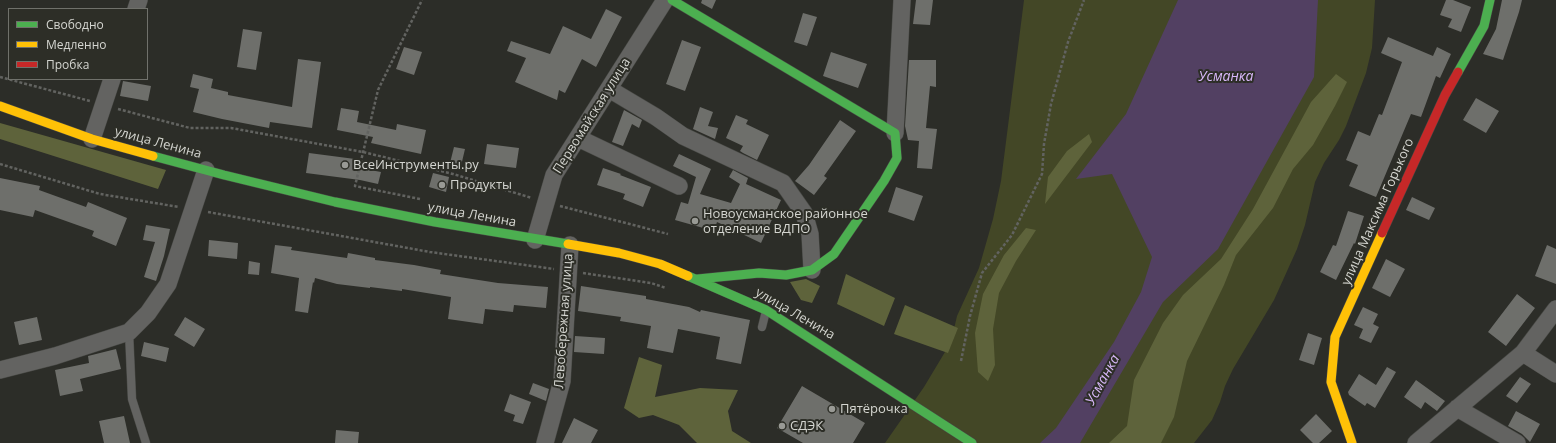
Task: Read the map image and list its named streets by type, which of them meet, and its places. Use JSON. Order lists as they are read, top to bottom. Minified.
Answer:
{"streets":{"main road":["улица Ленина","улица Максима Горького"],"street":["Первомайская улица","Левобережная улица"]},"crossings":[["Первомайская улица","улица Ленина"],["улица Ленина","Левобережная улица"]],"water":["Усманка"],"places":["ВсеИнструменты.ру","Продукты","Новоусманское районное отделение ВДПО","Пятёрочка","СДЭК"],"legend":["Свободно","Медленно","Пробка"]}
